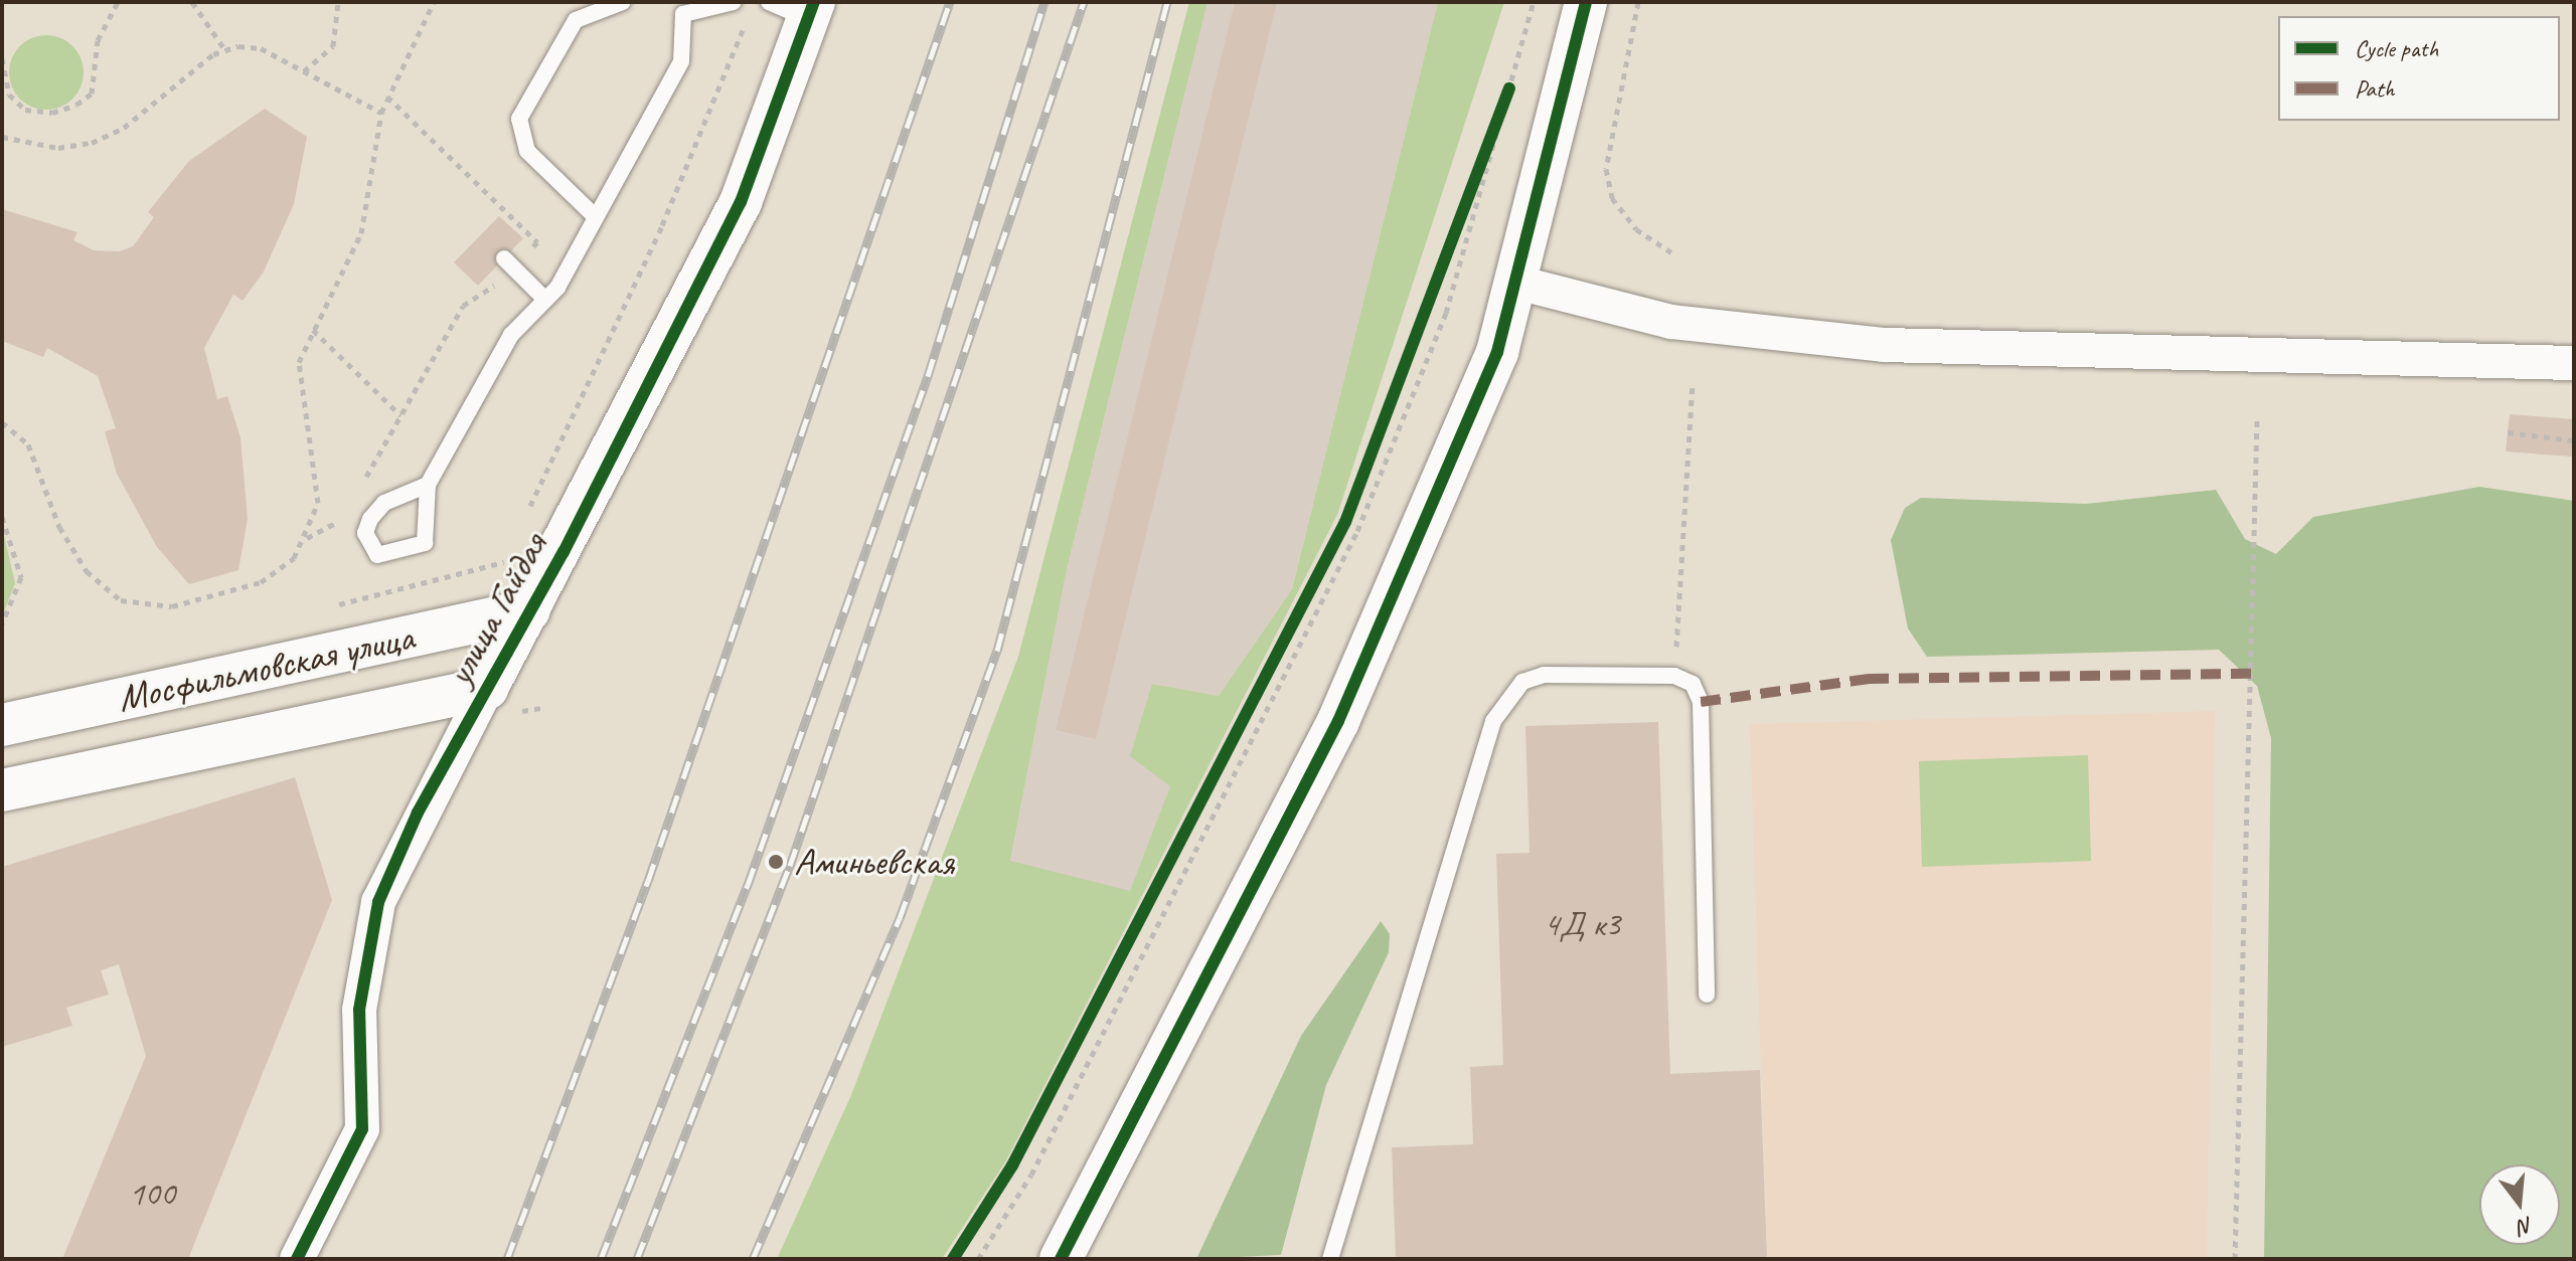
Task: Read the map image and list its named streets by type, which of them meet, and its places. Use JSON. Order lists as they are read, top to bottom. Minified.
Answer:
{"streets":{"street":["улица Гайдая","Мосфильмовская улица"]},"crossings":[["улица Гайдая","Мосфильмовская улица"]],"places":["Аминьевская"],"house_numbers":["4Д к3","100"],"legend":["Cycle path","Path"],"north":"bottom"}
